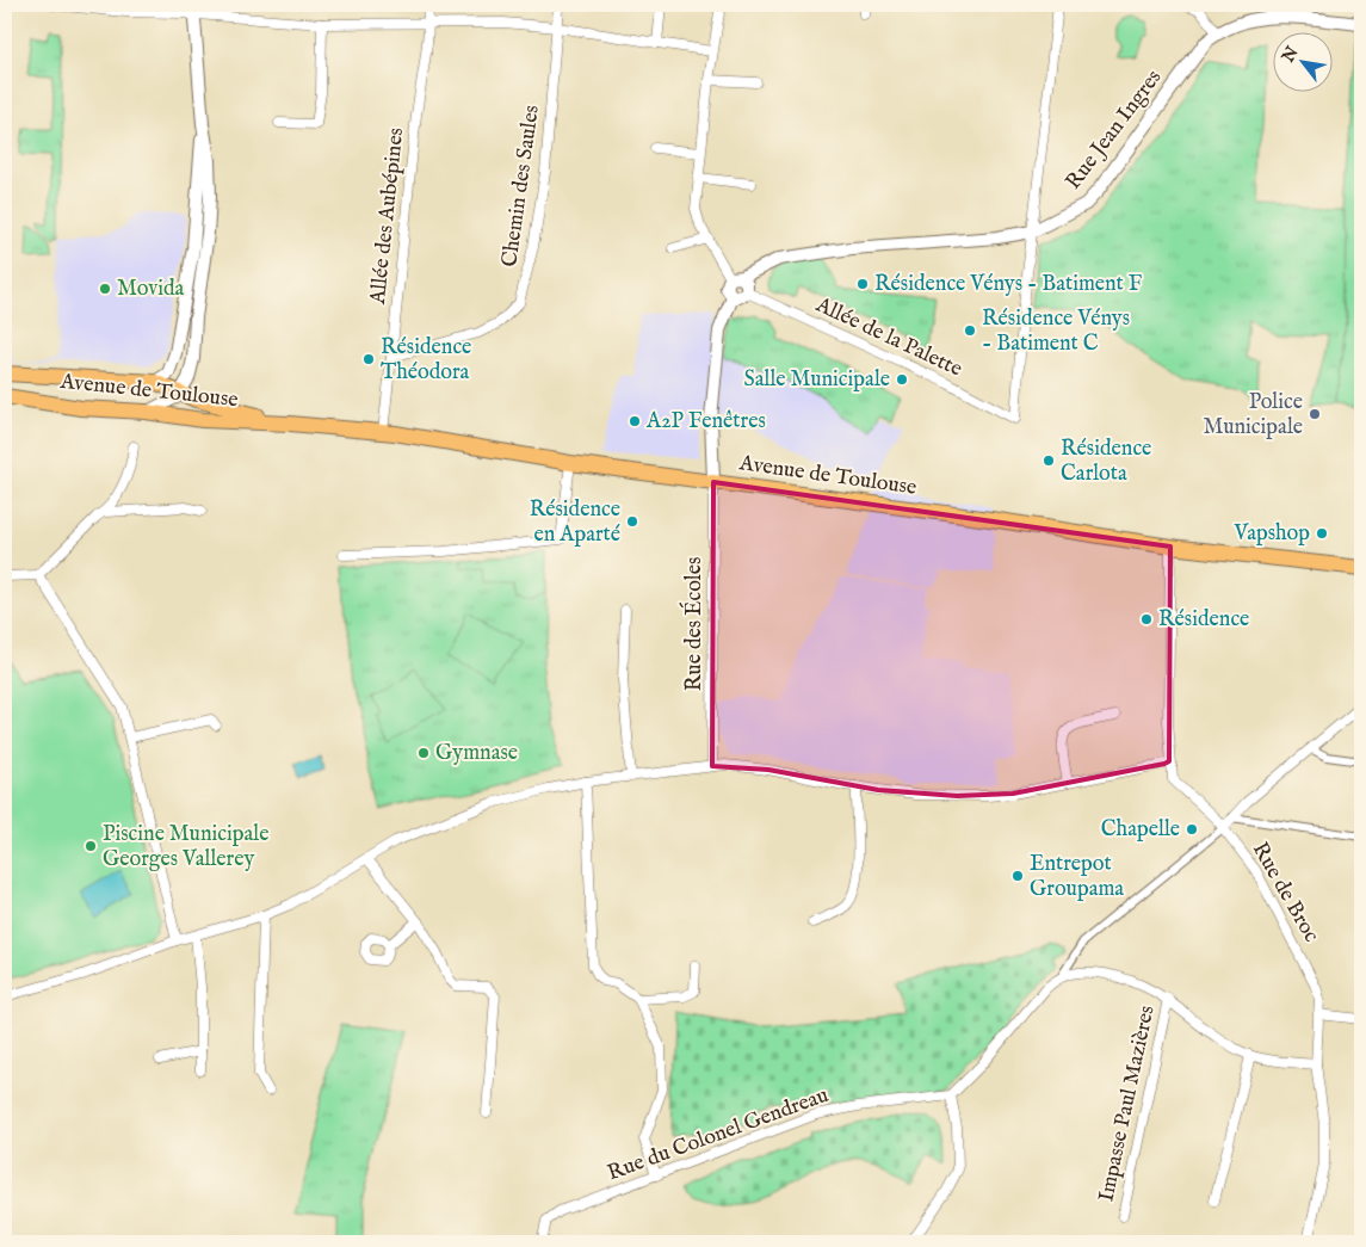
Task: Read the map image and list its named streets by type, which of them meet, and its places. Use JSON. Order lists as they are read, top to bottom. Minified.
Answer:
{"streets":{"main road":["Avenue de Toulouse"],"street":["Rue Jean Ingres","Chemin des Saules","Allée des Aubépines","Allée de la Palette","Rue des Écoles","Rue de Broc","Impasse Paul Mazières","Rue du Colonel Gendreau"]},"crossings":[["Rue Jean Ingres","Allée de la Palette"],["Chemin des Saules","Allée des Aubépines"],["Allée des Aubépines","Avenue de Toulouse"],["Avenue de Toulouse","Rue des Écoles"],["Avenue de Toulouse","Rue de Broc"]],"places":["Résidence Vénys - Batiment F","Movida","Résidence Vénys - Batiment C","Résidence Théodora","Salle Municipale","Police Municipale","A2P Fenêtres","Résidence Carlota","Résidence en Aparté","Vapshop","Résidence","Gymnase","Chapelle","Piscine Municipale Georges Vallerey","Entrepot Groupama"],"north":"top left"}
